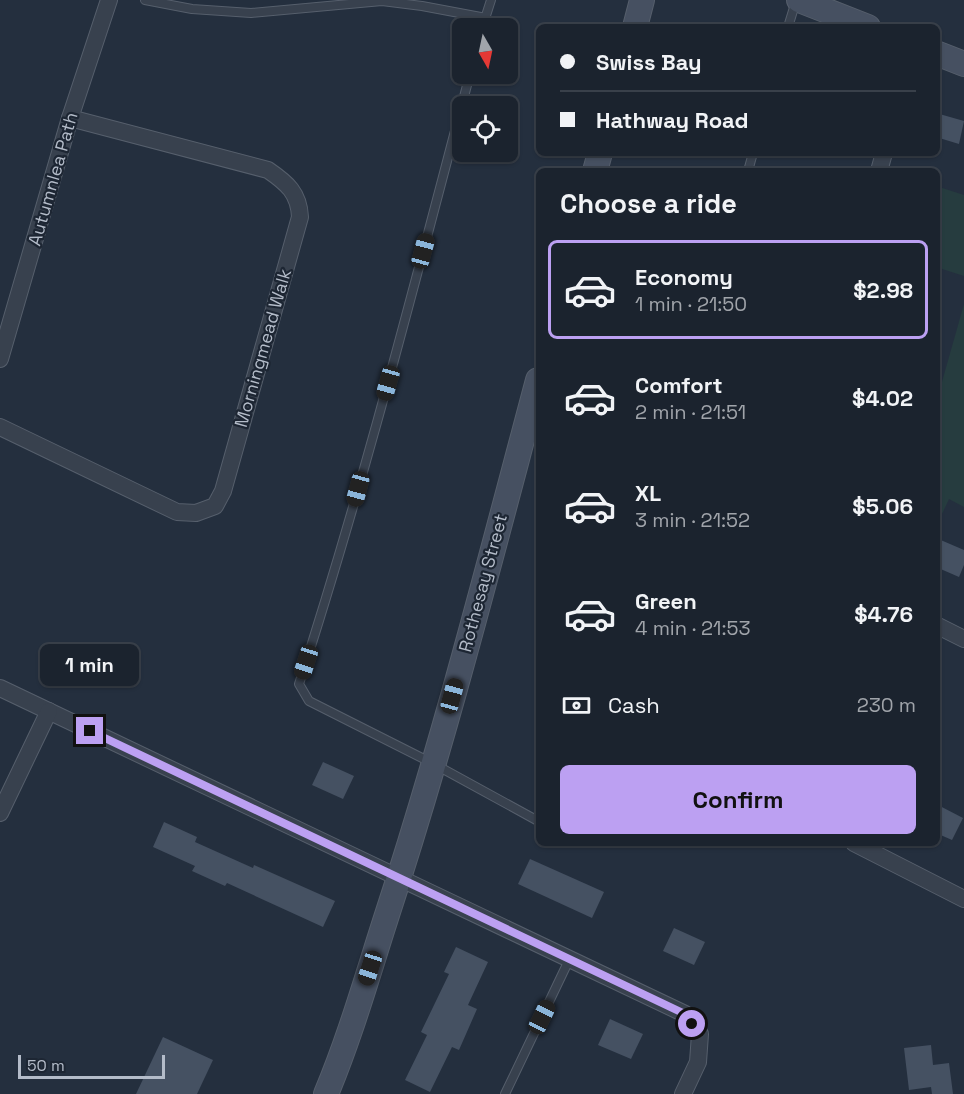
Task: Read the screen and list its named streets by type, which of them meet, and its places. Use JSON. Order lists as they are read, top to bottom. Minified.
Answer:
{"streets":{"street":["Autumnlea Path","Morningmead Walk","Rothesay Street"]},"crossings":[["Autumnlea Path","Morningmead Walk"]],"scale_bar":"50 m","north":"bottom","page":{"banner":["Swiss Bay","Hathway Road"],"heading":"Choose a ride","list":[{"name":"Economy","note":"1 min · 21:50","value":"$2.98"},{"name":"Comfort","note":"2 min · 21:51","value":"$4.02"},{"name":"XL","note":"3 min · 21:52","value":"$5.06"},{"name":"Green","note":"4 min · 21:53","value":"$4.76"}],"bubble":"1 min","pay":["Cash","230 m"],"buttons":"Confirm","scale":"50 m"}}
